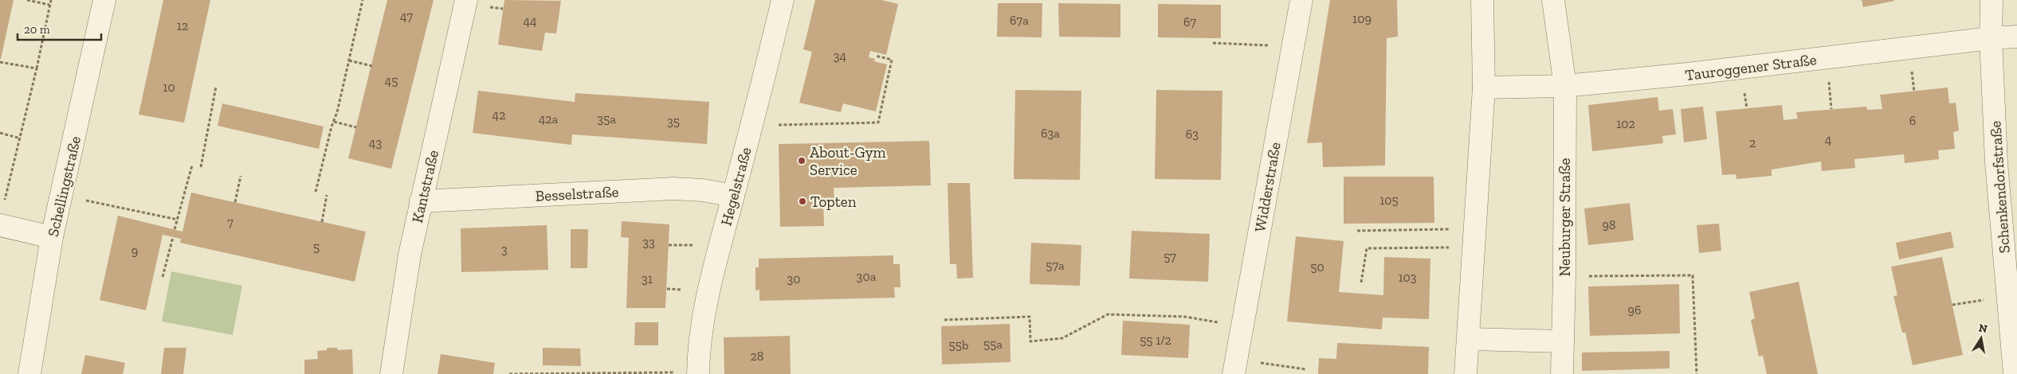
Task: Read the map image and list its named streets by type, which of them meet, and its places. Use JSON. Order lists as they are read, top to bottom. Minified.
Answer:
{"streets":{"street":["Tauroggener Straße","Schellingstraße","Kantstraße","Hegelstraße","Widderstraße","Schenkendorfstraße","Besselstraße","Neuburger Straße"]},"crossings":[["Tauroggener Straße","Schenkendorfstraße"],["Tauroggener Straße","Neuburger Straße"],["Kantstraße","Besselstraße"],["Hegelstraße","Besselstraße"]],"places":["About-Gym Service","Topten"],"house_numbers":["47","109","67a","44","67","12","34","45","10","42","42a","35a","6","35","102","63a","63","4","43","2","105","7","98","33","5","3","9","57","57a","50","30a","103","31","30","96","55 1/2","55a","55b","28"],"scale_bar":"20 m","north":"top"}
